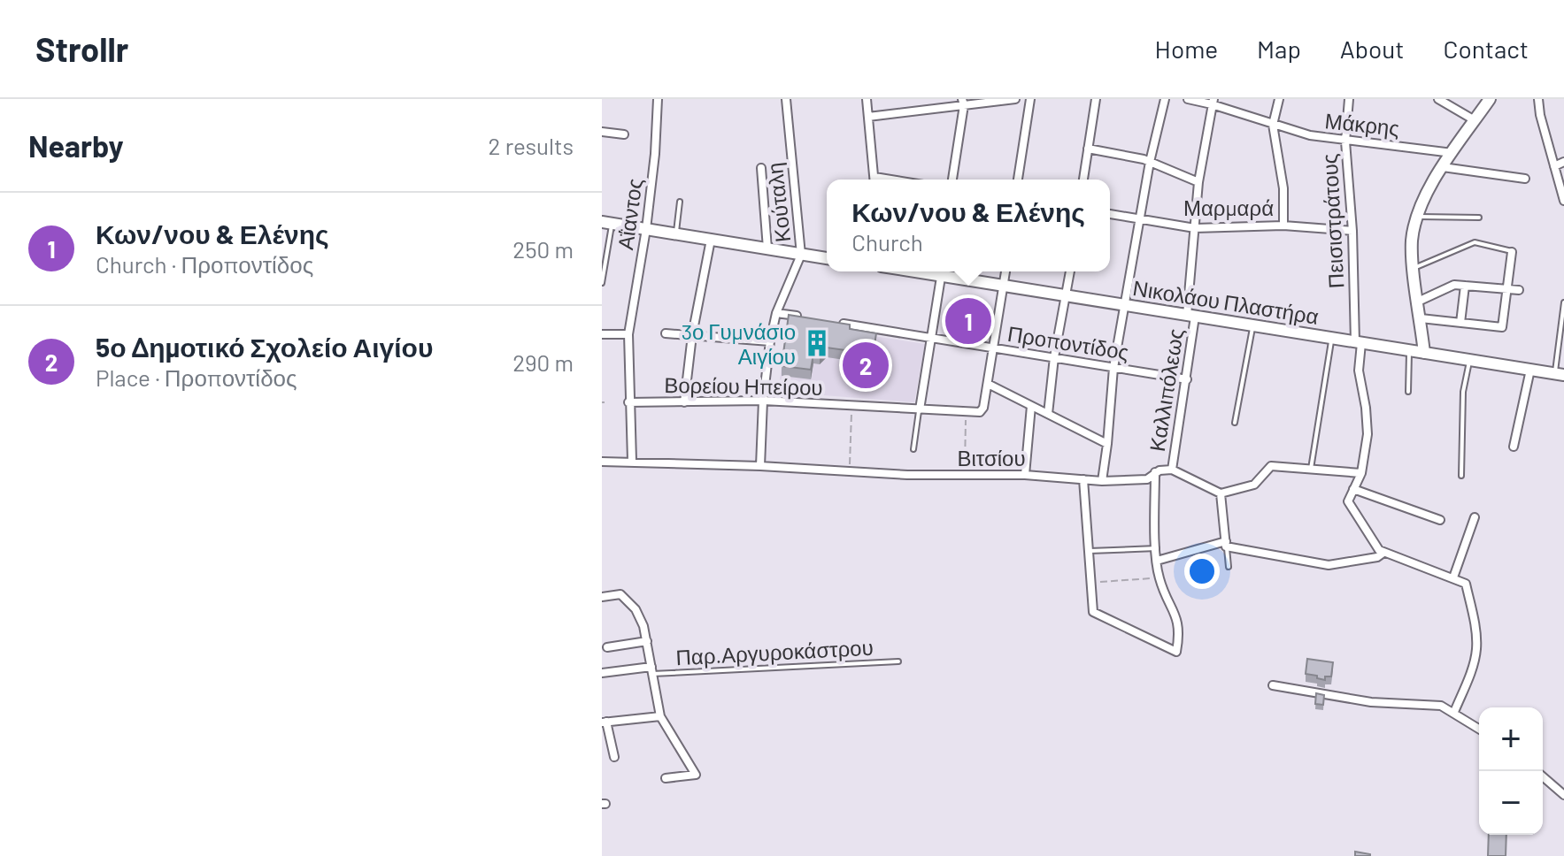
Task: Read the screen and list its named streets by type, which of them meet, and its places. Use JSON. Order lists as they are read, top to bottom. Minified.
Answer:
{"streets":{"main road":["Νικολάου Πλαστήρα"],"street":["Μάκρης","Κούταλη","Μαρμαρά","Αΐαντος","Πεισιστράτους","Προποντίδος","Βορείου Ηπείρου","Καλλιπόλεως","Βιτσίου"],"lane":["Παρ.Αργυροκάστρου"]},"crossings":[["Μάκρης","Πεισιστράτους"],["Μάκρης","Καλλιπόλεως"],["Κούταλη","Βορείου Ηπείρου"],["Κούταλη","Βιτσίου"],["Μαρμαρά","Πεισιστράτους"],["Μαρμαρά","Καλλιπόλεως"],["Αΐαντος","Βορείου Ηπείρου"],["Αΐαντος","Βιτσίου"],["Πεισιστράτους","Νικολάου Πλαστήρα"],["Νικολάου Πλαστήρα","Καλλιπόλεως"],["Προποντίδος","Καλλιπόλεως"],["Καλλιπόλεως","Βιτσίου"]],"places":{"building":["3ο Γυμνάσιο Αιγίου"]},"page":{"header":"Strollr","nav":["Home","Map","About","Contact"],"heading":["Nearby","2 results"],"popup":["Κων/νου & Ελένης","Church"],"list":[{"mark":"1","name":"Κων/νου & Ελένης","note":"Church · Προποντίδος","value":"250 m"},{"mark":"2","name":"5ο Δημοτικό Σχολείο Αιγίου","note":"Place · Προποντίδος","value":"290 m"}],"pins":["1","2"],"map_buttons":["+","−"]}}
